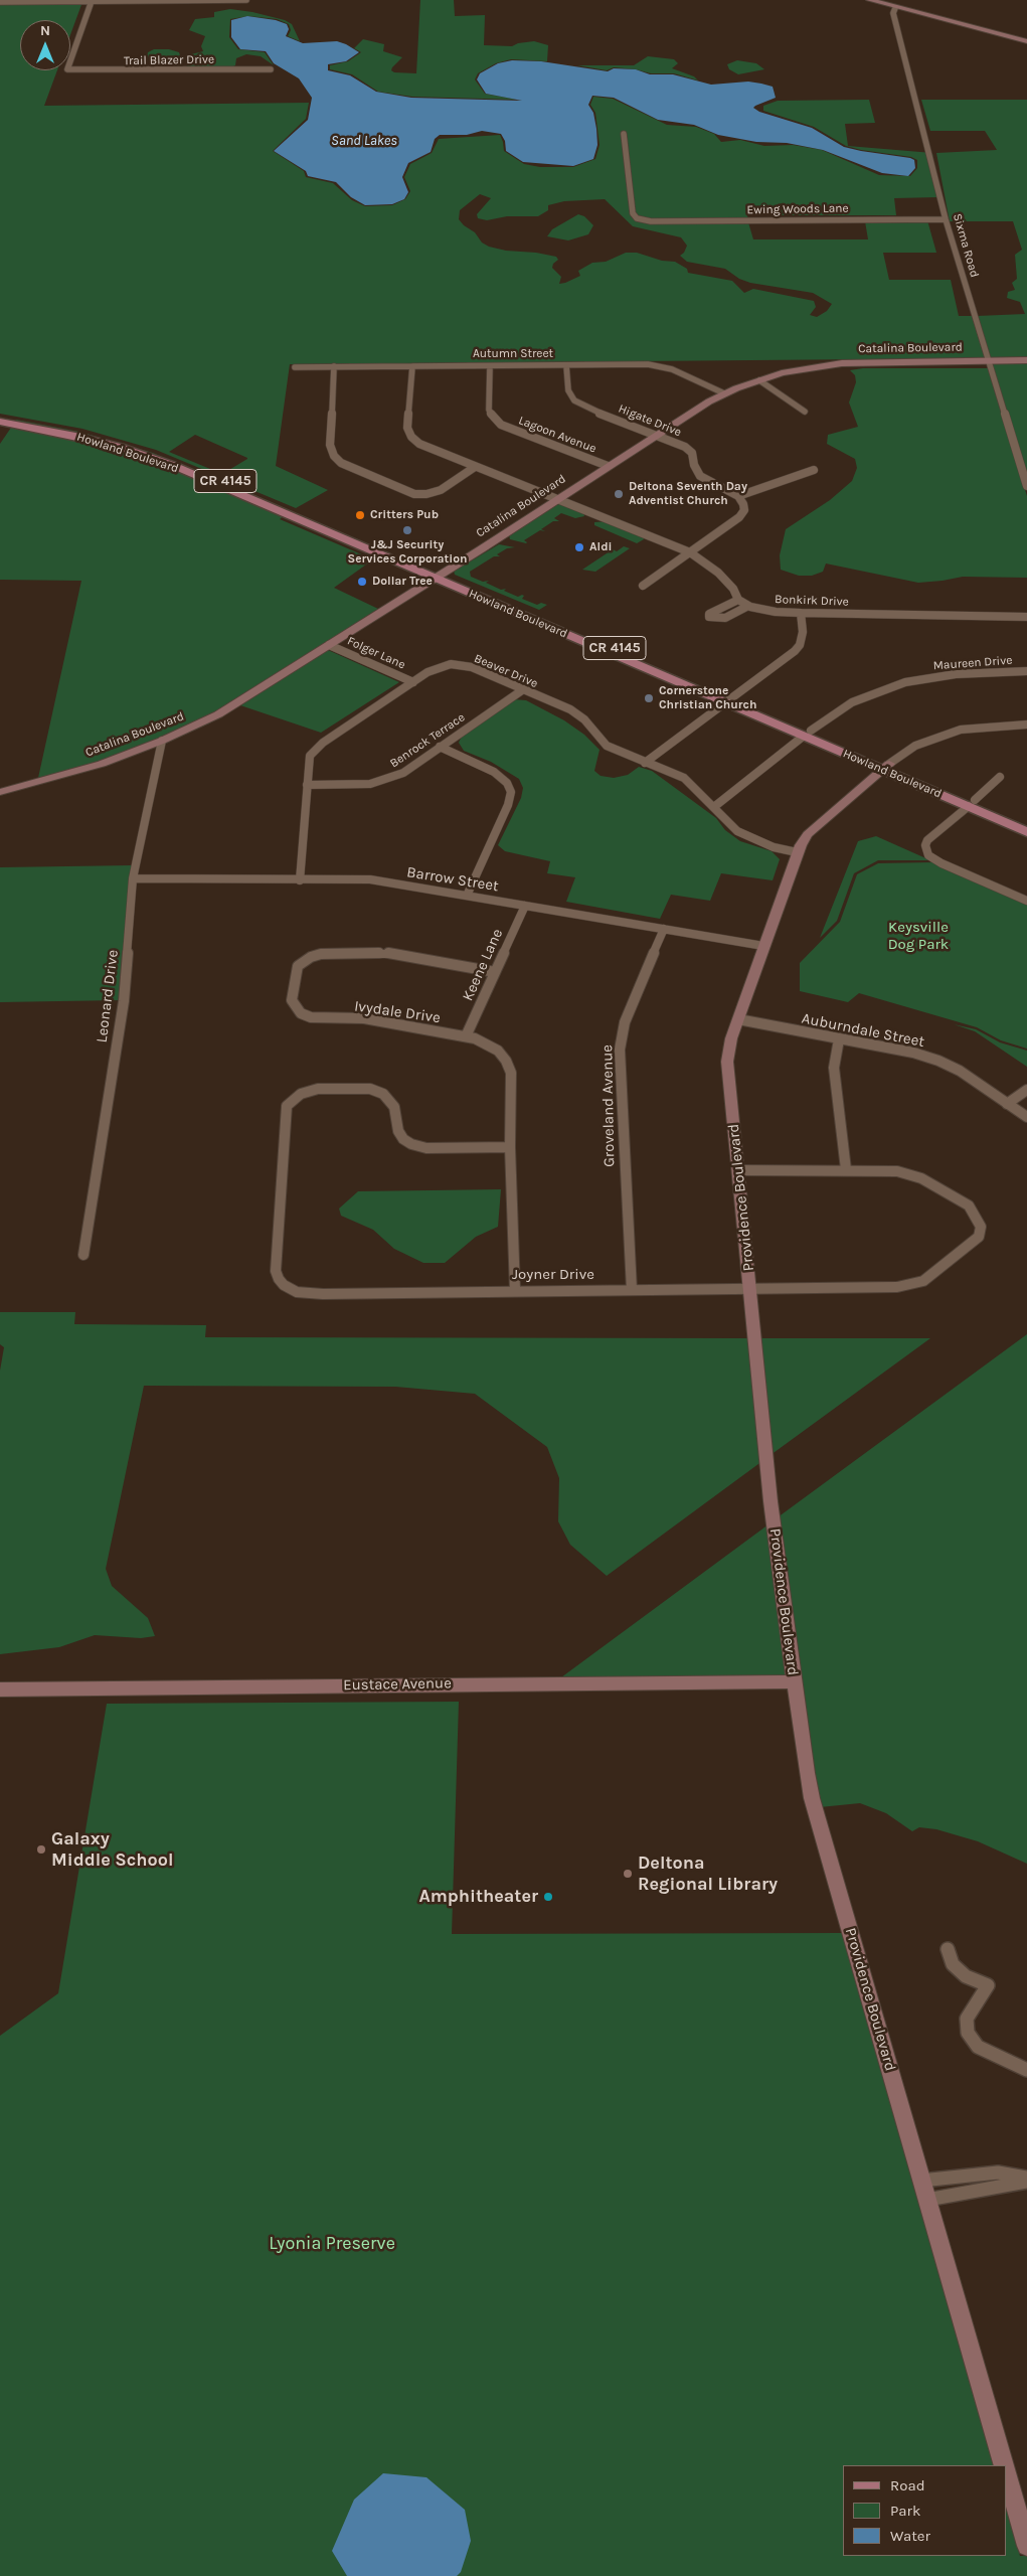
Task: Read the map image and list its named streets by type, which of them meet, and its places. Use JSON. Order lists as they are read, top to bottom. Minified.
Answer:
{"streets":{"main road":["Howland Boulevard","CR 4145"],"street":["Trail Blazer Drive","Ewing Woods Lane","Sixma Road","Catalina Boulevard","Autumn Street","Higate Drive","Lagoon Avenue","Bonkirk Drive","Folger Lane","Maureen Drive","Beaver Drive","Benrock Terrace","Barrow Street","Keene Lane","Leonard Drive","Ivydale Drive","Auburndale Street","Groveland Avenue","Providence Boulevard","Joyner Drive","Eustace Avenue"]},"crossings":[["Ewing Woods Lane","Sixma Road"],["Sixma Road","Catalina Boulevard"],["Catalina Boulevard","Autumn Street"],["Catalina Boulevard","Higate Drive"],["Catalina Boulevard","Lagoon Avenue"],["Catalina Boulevard","Howland Boulevard"],["Catalina Boulevard","Bonkirk Drive"],["Catalina Boulevard","Folger Lane"],["Catalina Boulevard","Leonard Drive"],["Autumn Street","Higate Drive"],["Autumn Street","Lagoon Avenue"],["Autumn Street","Bonkirk Drive"],["Howland Boulevard","Maureen Drive"],["Howland Boulevard","Providence Boulevard"],["Folger Lane","Beaver Drive"],["Maureen Drive","Beaver Drive"],["Beaver Drive","Benrock Terrace"],["Beaver Drive","Barrow Street"],["Beaver Drive","Providence Boulevard"],["Barrow Street","Keene Lane"],["Barrow Street","Leonard Drive"],["Barrow Street","Groveland Avenue"],["Barrow Street","Providence Boulevard"],["Keene Lane","Ivydale Drive"],["Ivydale Drive","Joyner Drive"],["Auburndale Street","Providence Boulevard"],["Groveland Avenue","Joyner Drive"],["Providence Boulevard","Joyner Drive"],["Providence Boulevard","Eustace Avenue"]],"water":["Sand Lakes"],"parks":["Keysville Dog Park","Lyonia Preserve"],"places":["Deltona Seventh Day Adventist Church","Critters Pub","J&J Security Services Corporation","Aldi","Dollar Tree","Cornerstone Christian Church","Galaxy Middle School","Deltona Regional Library","Amphitheater"],"legend":["Road","Park","Water"],"north":"top"}
